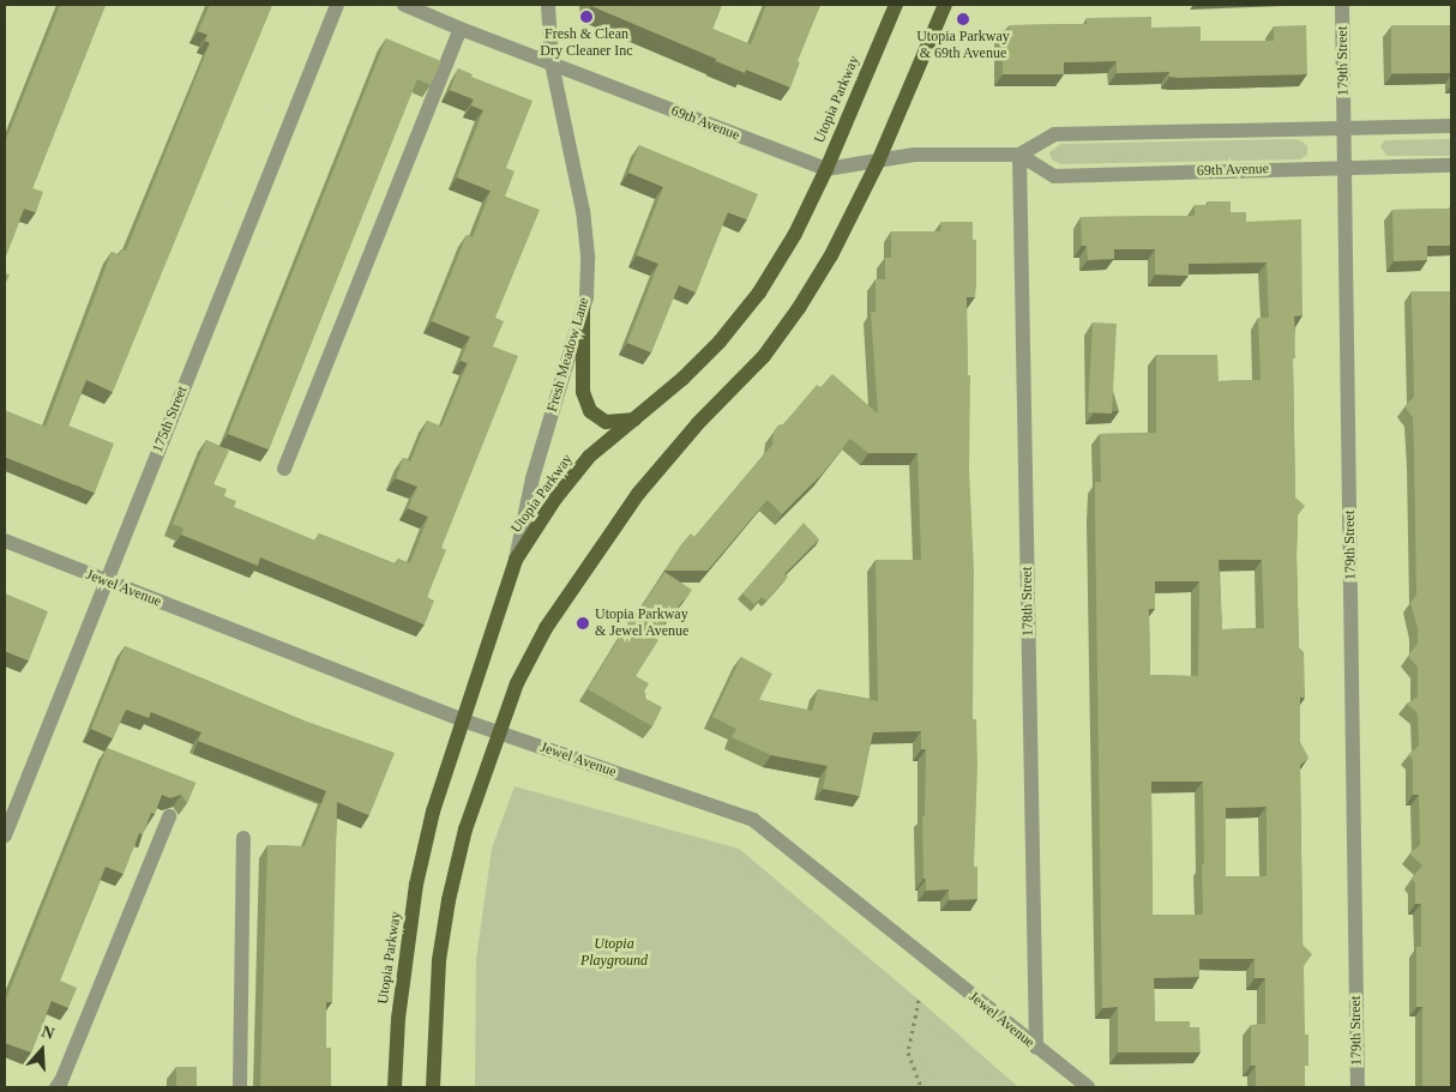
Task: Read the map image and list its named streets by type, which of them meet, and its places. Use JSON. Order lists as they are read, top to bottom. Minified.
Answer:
{"streets":{"main road":["Utopia Parkway"],"street":["179th Street","69th Avenue","Fresh Meadow Lane","175th Street","Jewel Avenue","178th Street"]},"crossings":[["179th Street","69th Avenue"],["Utopia Parkway","69th Avenue"],["Utopia Parkway","Fresh Meadow Lane"],["Utopia Parkway","Jewel Avenue"],["69th Avenue","Fresh Meadow Lane"],["69th Avenue","178th Street"],["175th Street","Jewel Avenue"],["Jewel Avenue","178th Street"]],"parks":["Utopia Playground"],"places":["Fresh & Clean Dry Cleaner Inc","Utopia Parkway & 69th Avenue","Utopia Parkway & Jewel Avenue"],"north":"top"}
